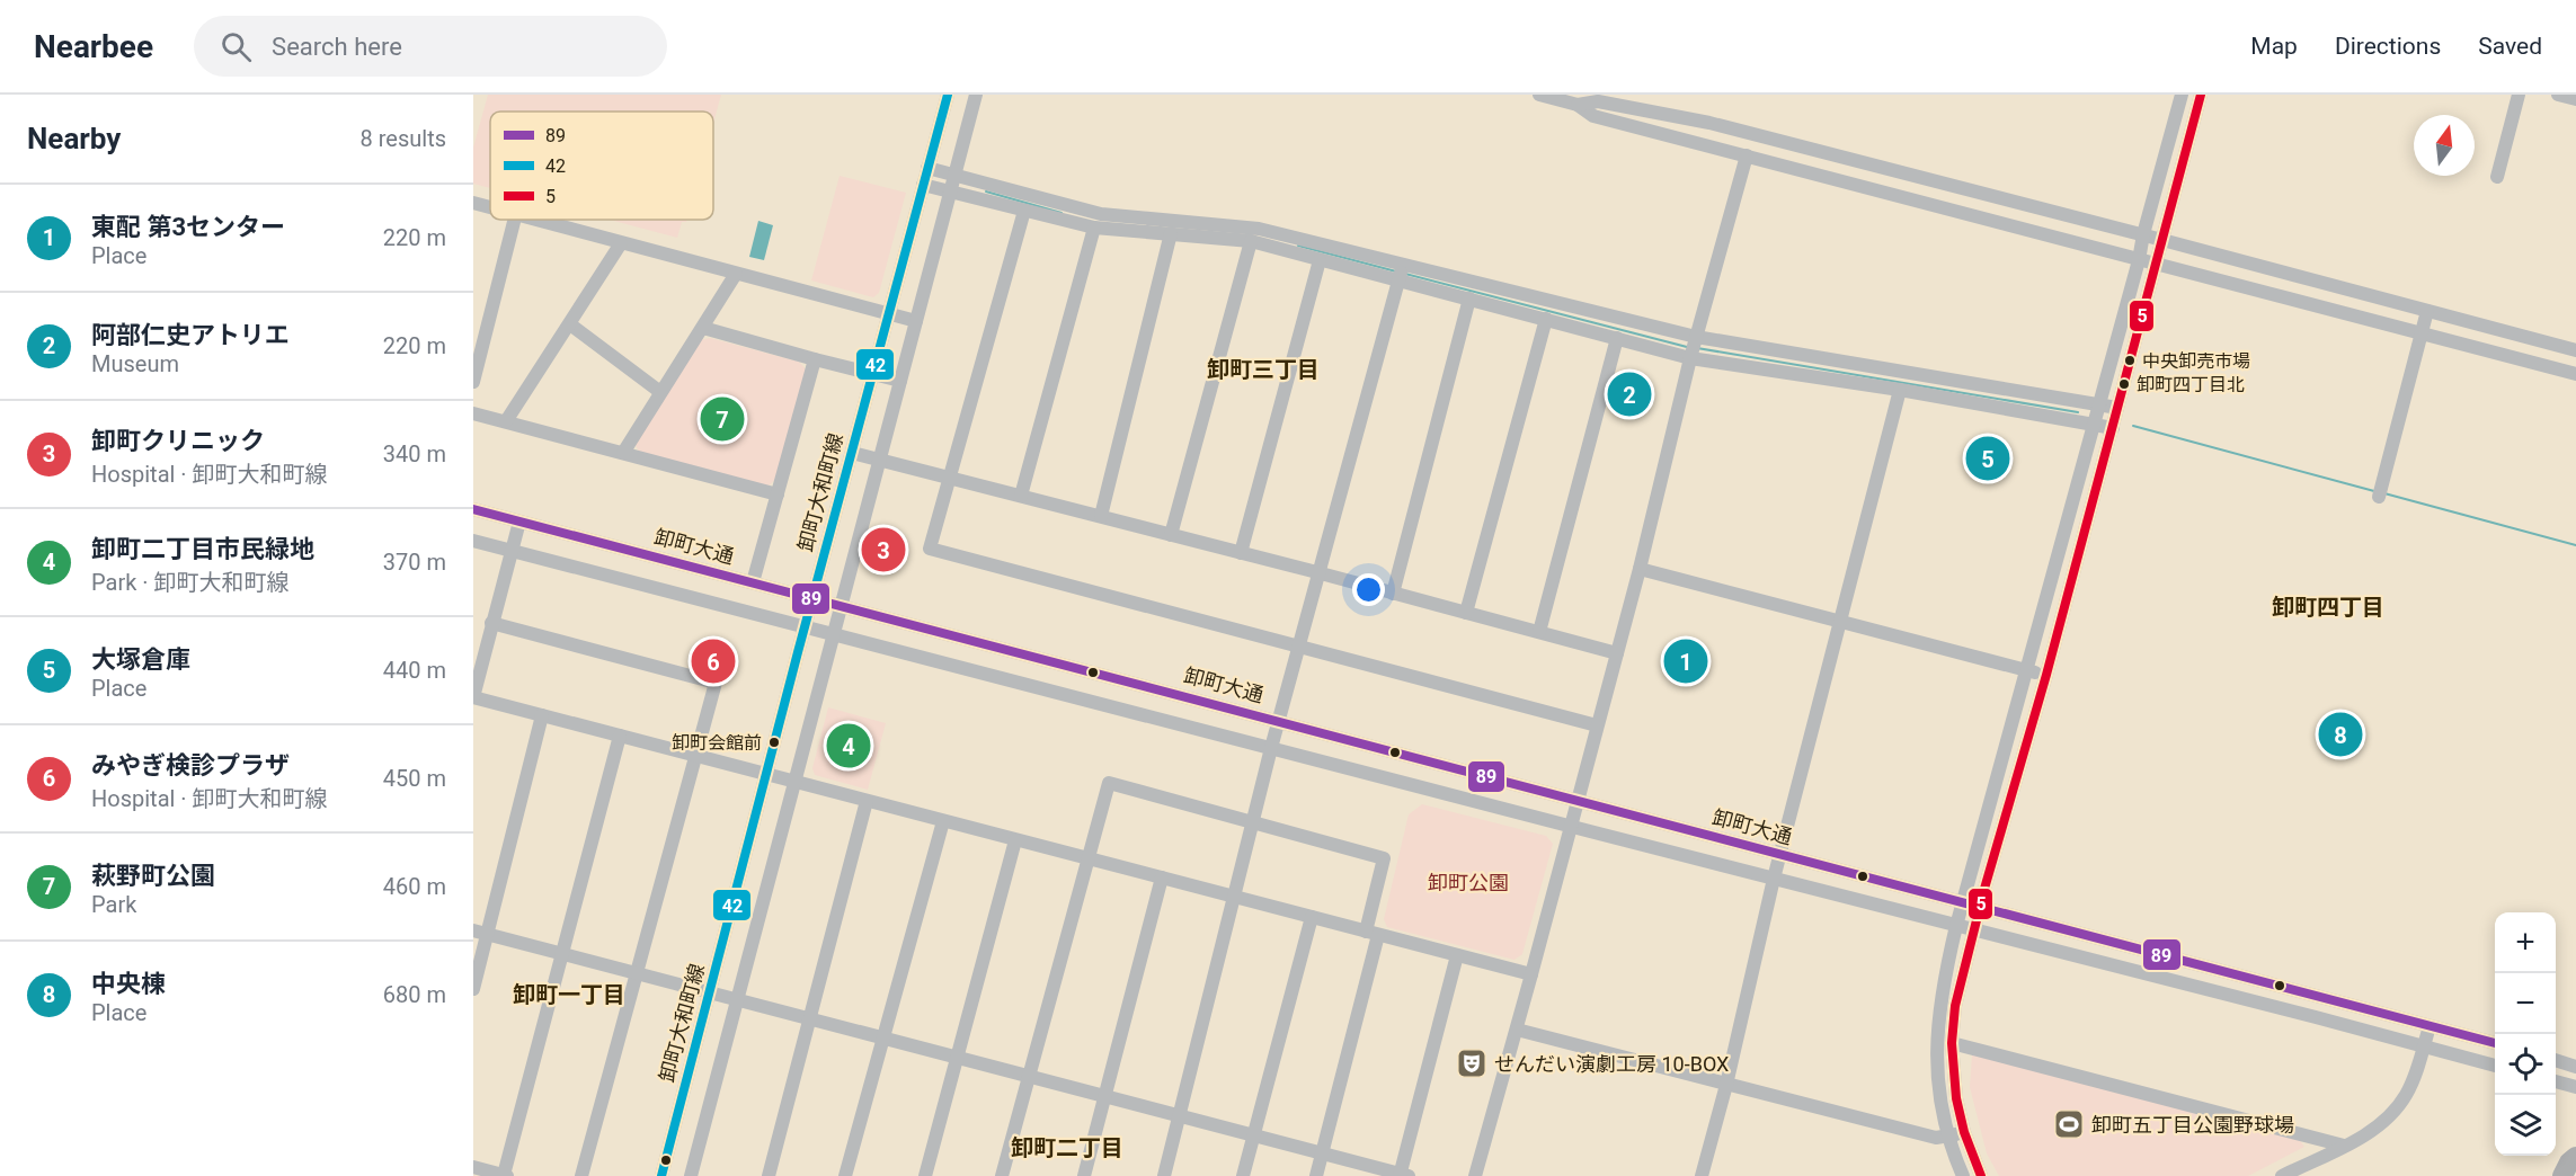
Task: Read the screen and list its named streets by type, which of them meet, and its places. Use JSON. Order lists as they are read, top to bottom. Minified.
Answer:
{"streets":{"street":["卸町大和町線","卸町大通"]},"crossings":[["卸町大和町線","卸町大通"]],"districts":["卸町三丁目","卸町四丁目","卸町一丁目","卸町二丁目"],"parks":["卸町公園"],"places":{"other":["中央卸売市場","卸町四丁目北","卸町会館前"],"theatre":["せんだい演劇工房 10-BOX"],"sports":["卸町五丁目公園野球場"]},"lines":["transit line 42","transit line 5","transit line 89"],"legend":["89","42","5"],"north":"top","page":{"header":"Nearbee","search":"Search here","nav":["Map","Directions","Saved"],"heading":["Nearby","8 results"],"list":[{"mark":"1","name":"東配 第3センター","note":"Place","value":"220 m"},{"mark":"2","name":"阿部仁史アトリエ","note":"Museum","value":"220 m"},{"mark":"3","name":"卸町クリニック","note":"Hospital · 卸町大和町線","value":"340 m"},{"mark":"4","name":"卸町二丁目市民緑地","note":"Park · 卸町大和町線","value":"370 m"},{"mark":"5","name":"大塚倉庫","note":"Place","value":"440 m"},{"mark":"6","name":"みやぎ検診プラザ","note":"Hospital · 卸町大和町線","value":"450 m"},{"mark":"7","name":"萩野町公園","note":"Park","value":"460 m"},{"mark":"8","name":"中央棟","note":"Place","value":"680 m"}],"pins":["2","7","5","3","1","6","8","4"],"map_buttons":["+","−"]}}
